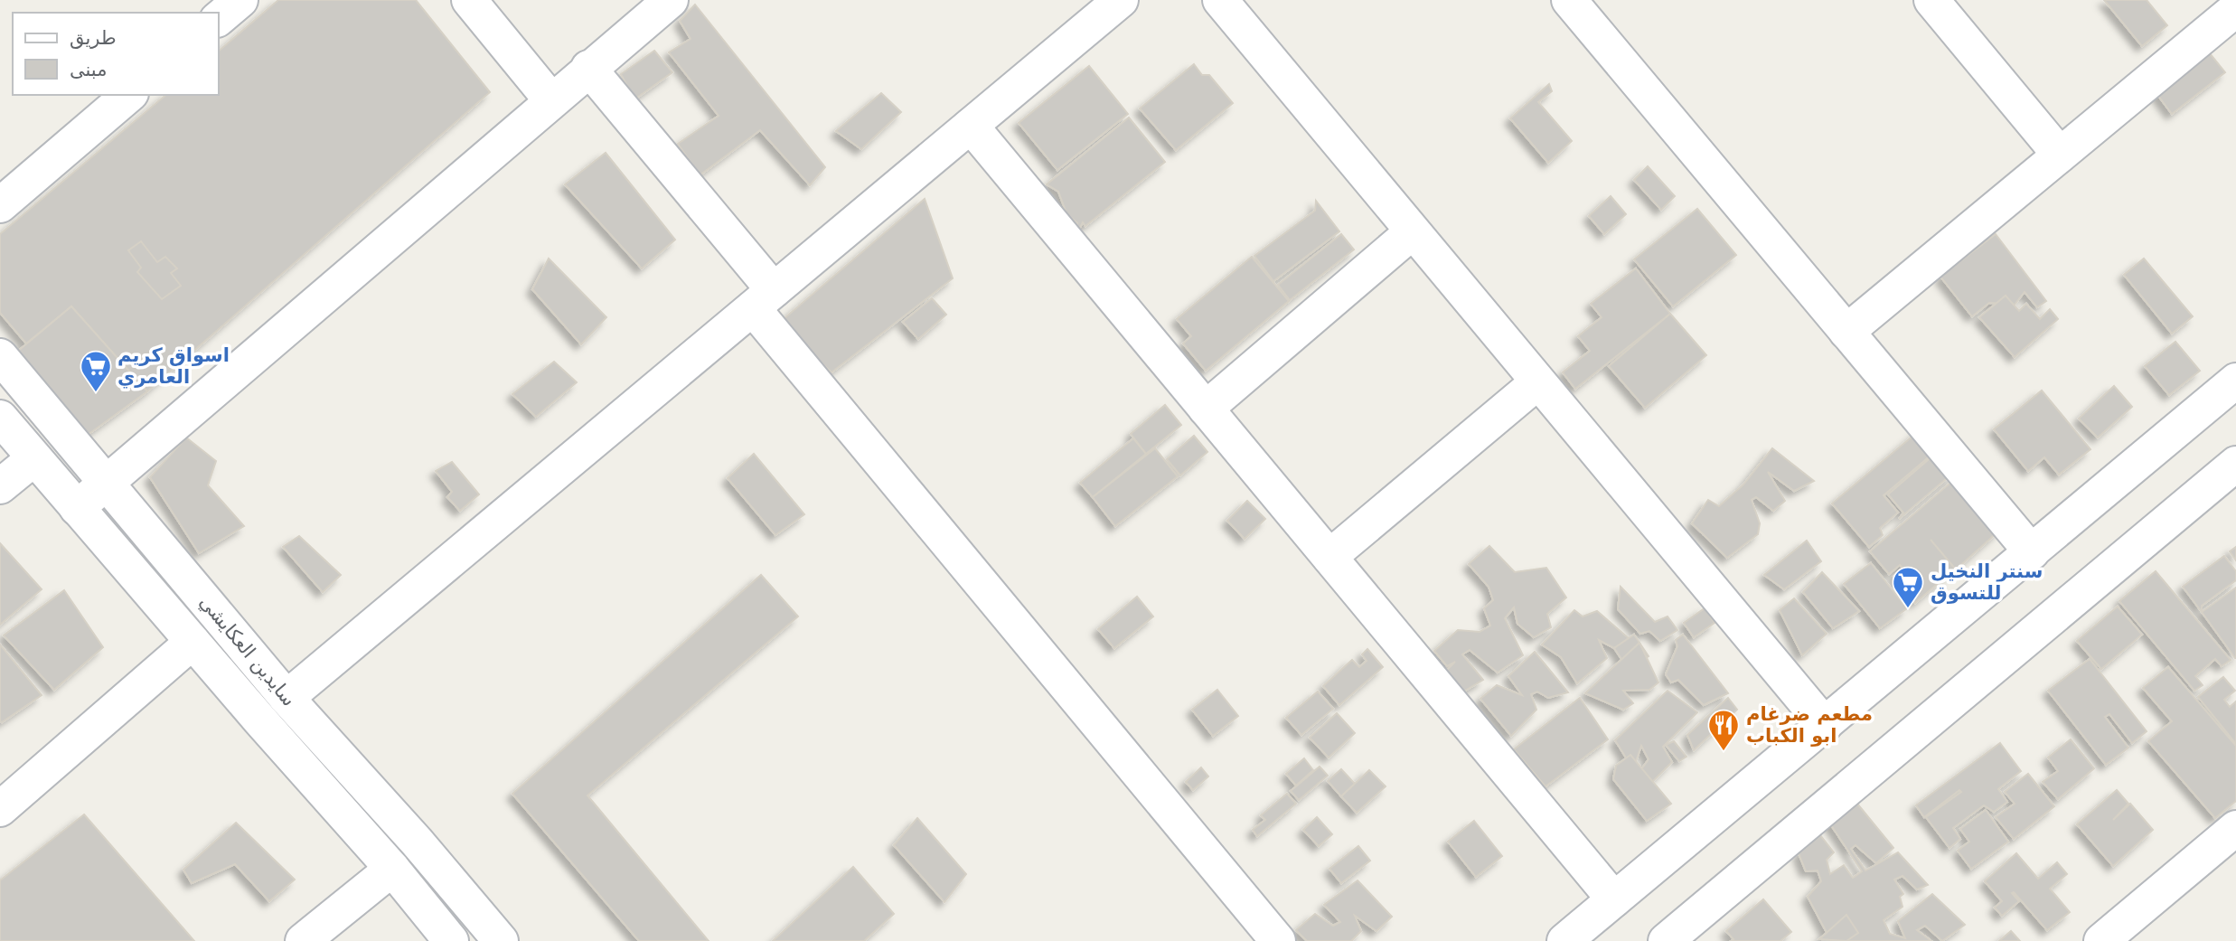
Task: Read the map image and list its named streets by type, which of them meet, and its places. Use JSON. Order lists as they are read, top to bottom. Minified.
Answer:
{"streets":{"street":["سايدين العكايشي"]},"places":{"supermarket":["اسواق كريم العامري","سنتر النخيل للتسوق"],"restaurant":["مطعم ضرغام ابو الكباب"]},"legend":["طريق","مبنى"]}
